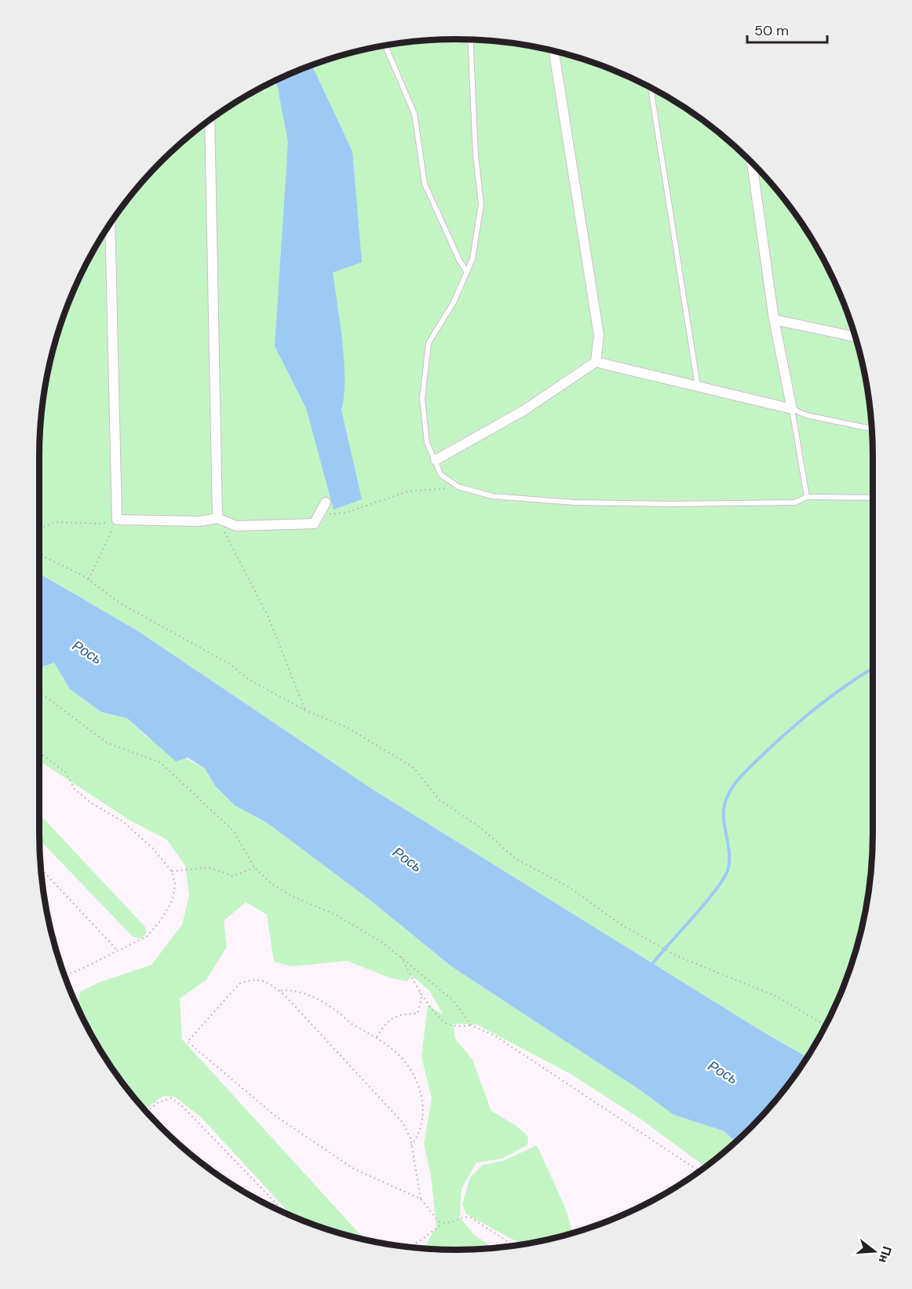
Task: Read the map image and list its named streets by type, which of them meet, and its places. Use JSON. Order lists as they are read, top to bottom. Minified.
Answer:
{"water":["Рось"],"scale_bar":"50 m","north":"right"}
